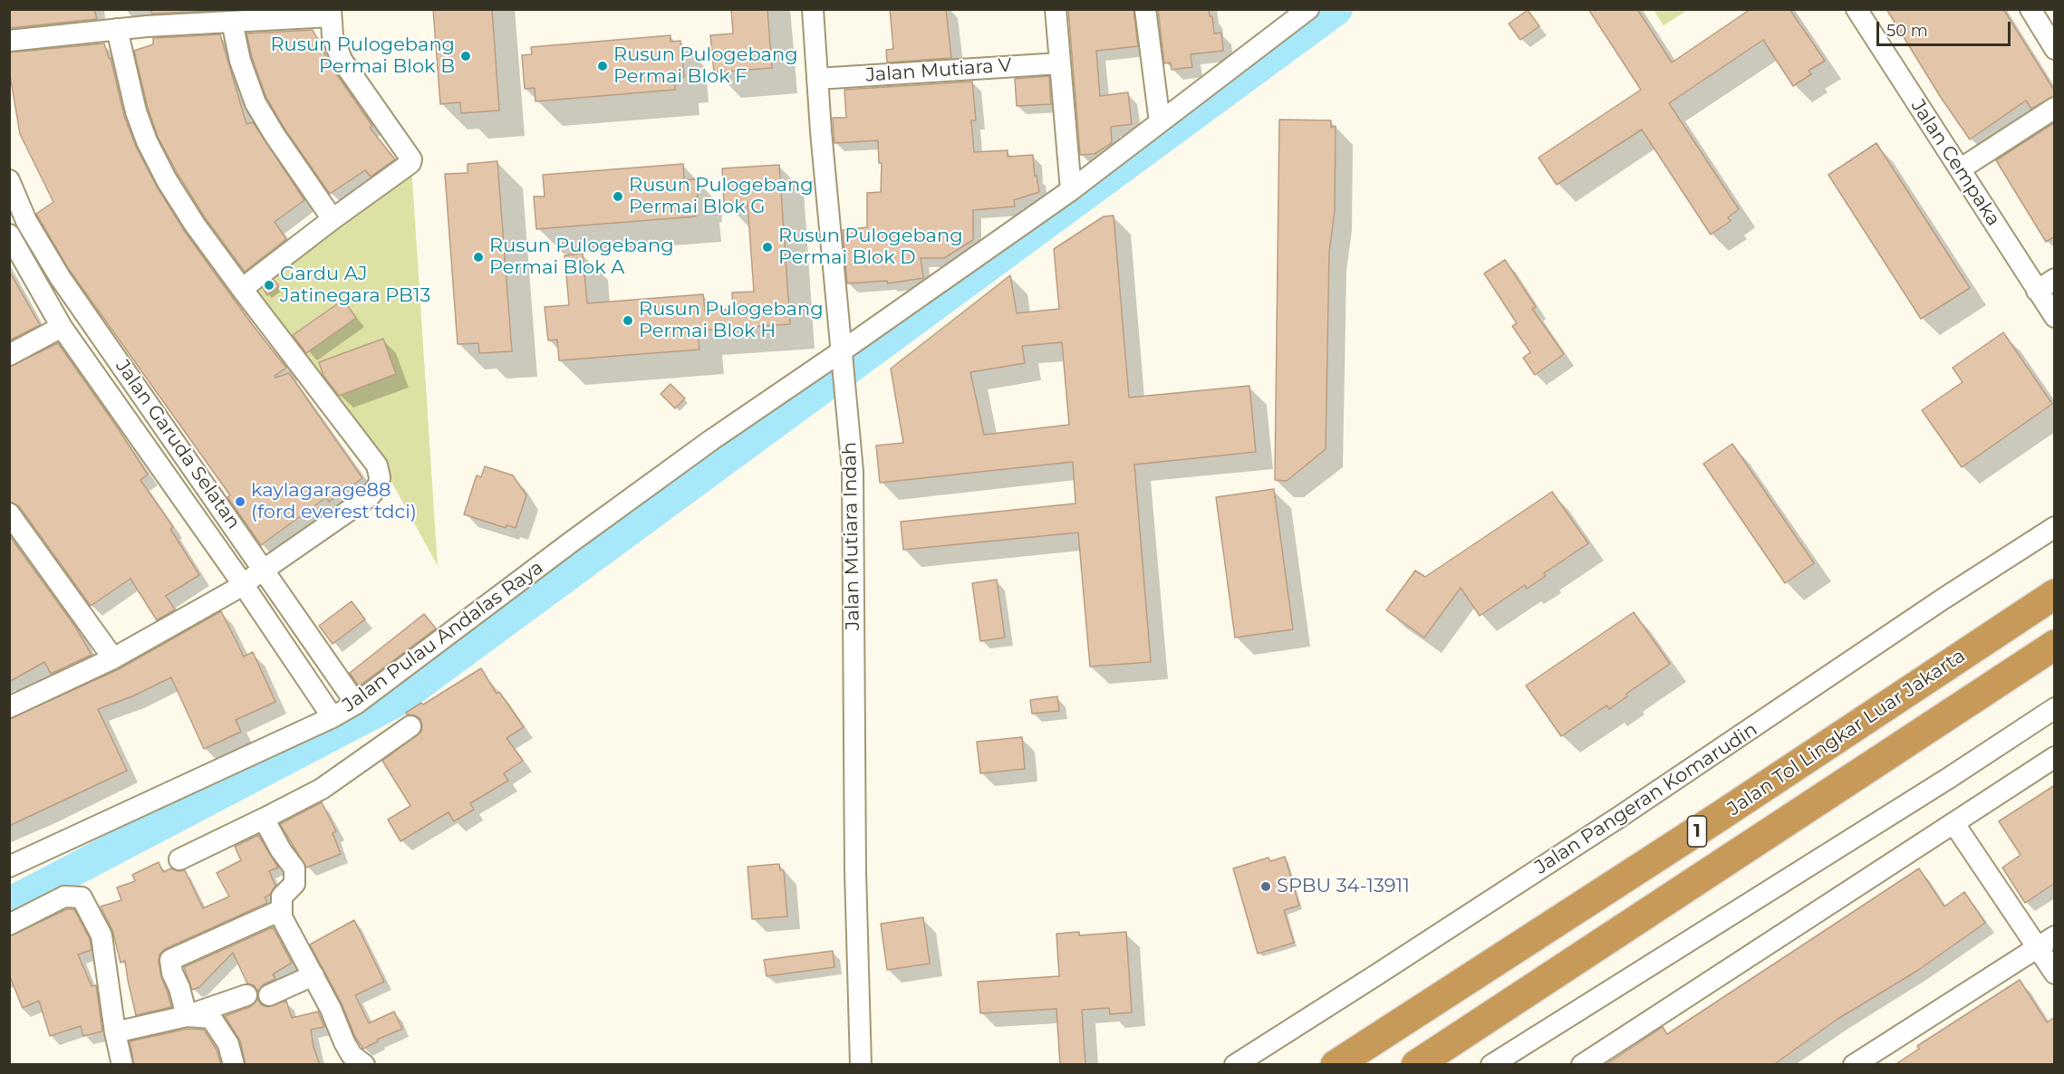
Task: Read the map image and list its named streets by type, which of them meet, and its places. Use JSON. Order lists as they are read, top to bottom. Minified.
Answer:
{"streets":{"highway":["Jalan Tol Lingkar Luar Jakarta","1"],"street":["Jalan Mutiara V","Jalan Cempaka","Jalan Garuda Selatan","Jalan Mutiara Indah","Jalan Pulau Andalas Raya","Jalan Pangeran Komarudin"]},"crossings":[["Jalan Mutiara V","Jalan Mutiara Indah"],["Jalan Garuda Selatan","Jalan Pulau Andalas Raya"],["Jalan Mutiara Indah","Jalan Pulau Andalas Raya"]],"places":["Rusun Pulogebang Permai Blok B","Rusun Pulogebang Permai Blok F","Rusun Pulogebang Permai Blok G","Rusun Pulogebang Permai Blok D","Rusun Pulogebang Permai Blok A","Gardu AJ Jatinegara PB13","Rusun Pulogebang Permai Blok H","kaylagarage88 (ford everest tdci)","SPBU 34-13911"],"scale_bar":"50 m"}
